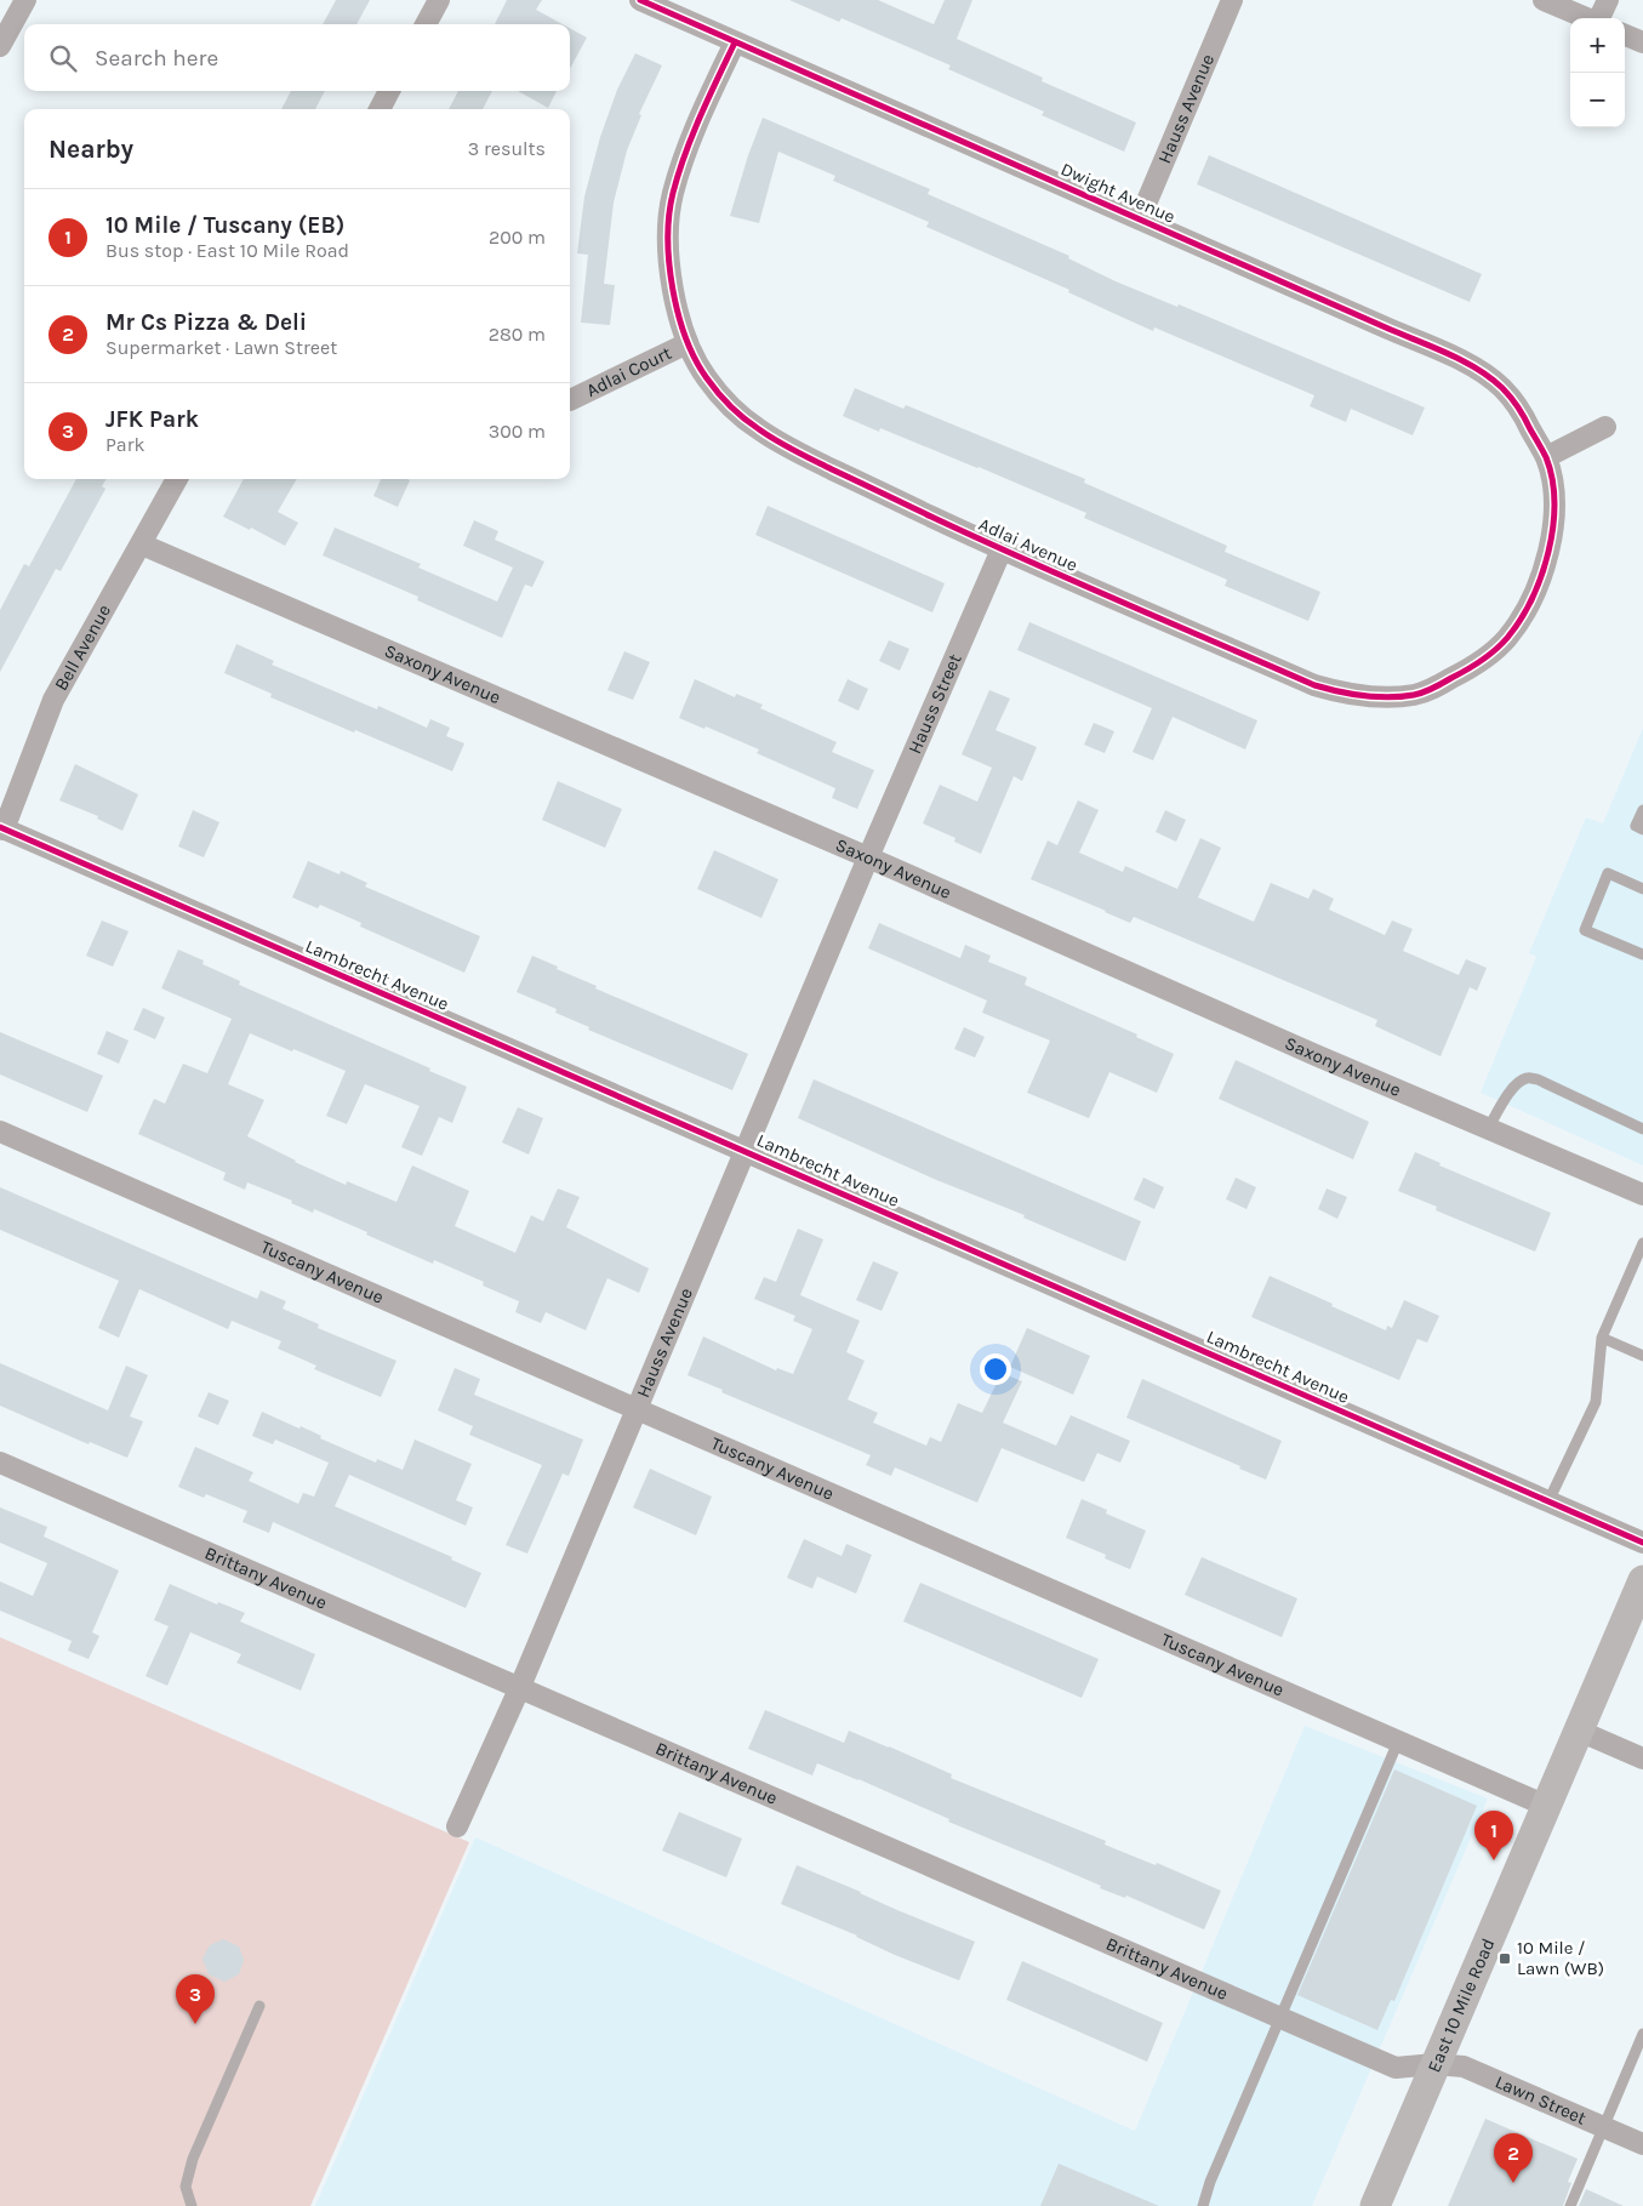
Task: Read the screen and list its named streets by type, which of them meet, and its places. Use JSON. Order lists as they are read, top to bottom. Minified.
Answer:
{"streets":{"main road":["East 10 Mile Road"],"street":["Hauss Avenue","Dwight Avenue","Adlai Court","Adlai Avenue","Bell Avenue","Saxony Avenue","Hauss Street","Lambrecht Avenue","Tuscany Avenue","Brittany Avenue","Lawn Street"]},"crossings":[["Hauss Avenue","Dwight Avenue"],["Hauss Avenue","Saxony Avenue"],["Hauss Avenue","Hauss Street"],["Hauss Avenue","Lambrecht Avenue"],["Hauss Avenue","Tuscany Avenue"],["Hauss Avenue","Brittany Avenue"],["Dwight Avenue","Adlai Avenue"],["Adlai Court","Adlai Avenue"],["Adlai Avenue","Hauss Street"],["Bell Avenue","Saxony Avenue"],["Bell Avenue","Lambrecht Avenue"],["Saxony Avenue","Hauss Street"],["Tuscany Avenue","East 10 Mile Road"],["Brittany Avenue","East 10 Mile Road"],["Brittany Avenue","Lawn Street"],["East 10 Mile Road","Lawn Street"]],"places":{"transit":["10 Mile / Lawn (WB)"]},"page":{"map_buttons":["+","−"],"search":"Search here","heading":["Nearby","3 results"],"list":[{"mark":"1","name":"10 Mile / Tuscany (EB)","note":"Bus stop · East 10 Mile Road","value":"200 m"},{"mark":"2","name":"Mr Cs Pizza & Deli","note":"Supermarket · Lawn Street","value":"280 m"},{"mark":"3","name":"JFK Park","note":"Park","value":"300 m"}],"pins":["1","3","2"]}}
